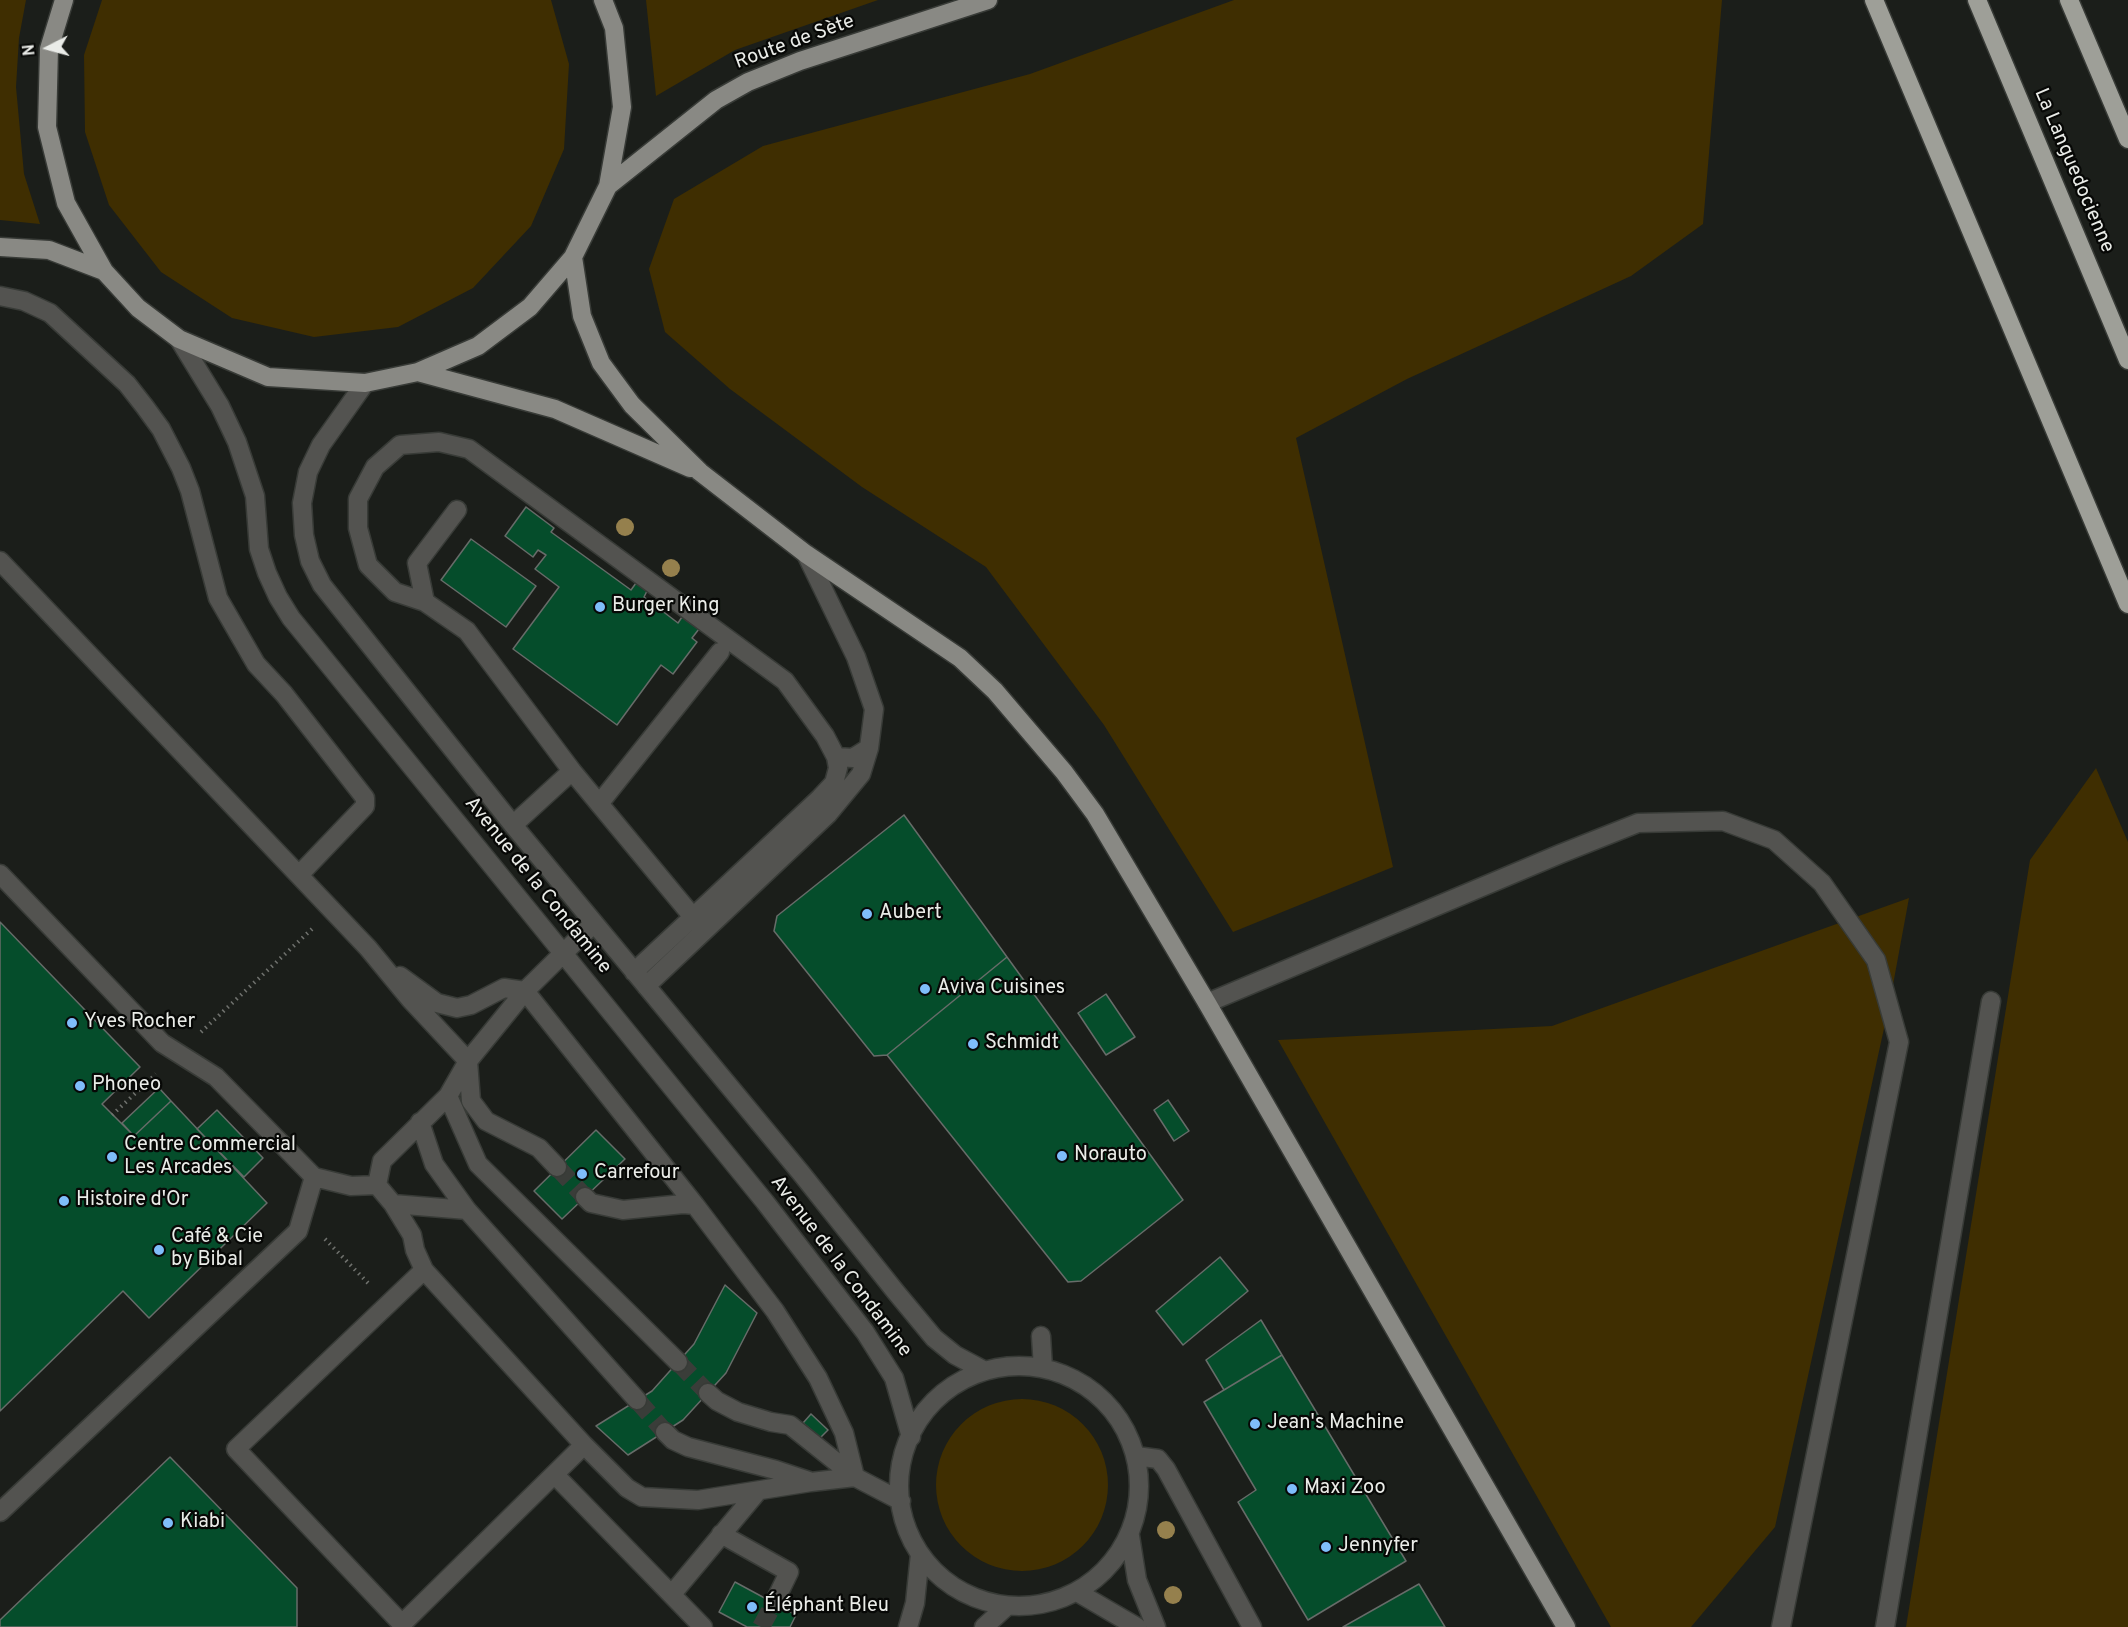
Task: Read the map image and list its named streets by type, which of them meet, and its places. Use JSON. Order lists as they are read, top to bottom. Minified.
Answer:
{"streets":{"highway":["La Languedocienne"],"main road":["Route de Sète"],"street":["Avenue de la Condamine"]},"places":["Burger King","Aubert","Aviva Cuisines","Yves Rocher","Schmidt","Phoneo","Norauto","Centre Commercial Les Arcades","Carrefour","Histoire d'Or","Café & Cie by Bibal","Jean's Machine","Maxi Zoo","Kiabi","Jennyfer","Éléphant Bleu"],"north":"left"}
